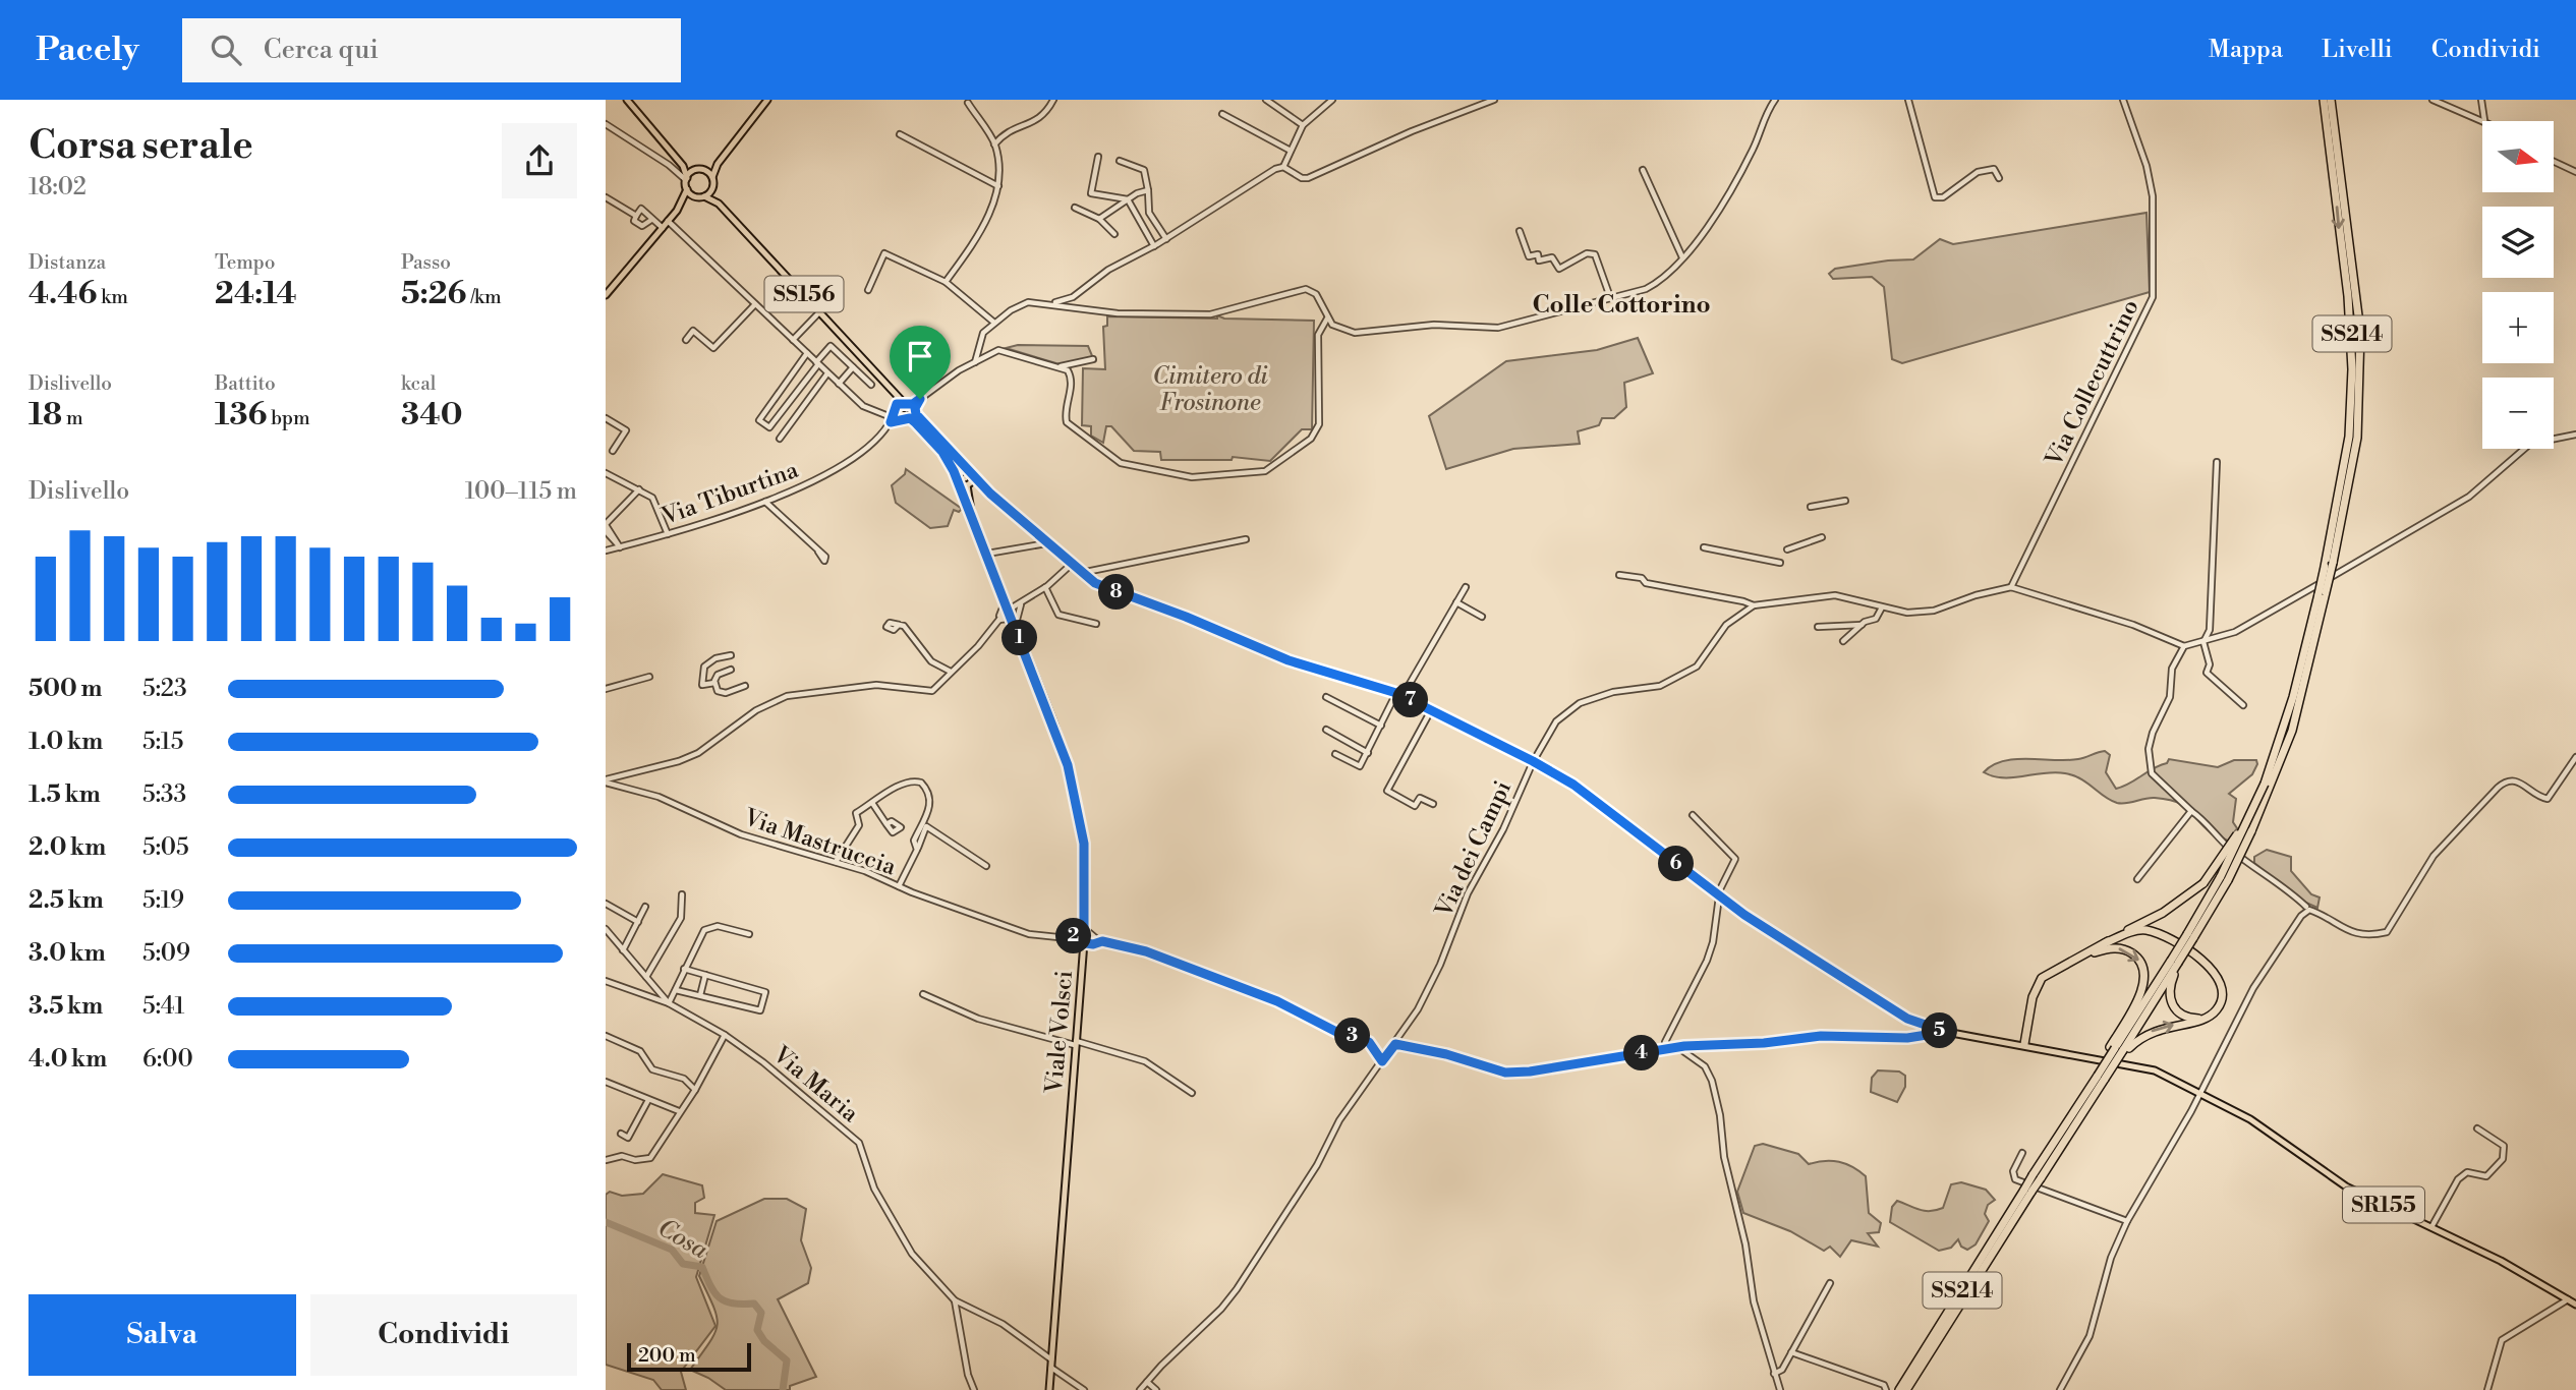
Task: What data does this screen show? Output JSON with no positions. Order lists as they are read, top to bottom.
{
  "streets": {
    "highway": ["SS214"],
    "main road": ["SS156", "Viale Volsci", "SR155"],
    "street": [
      "Via Collecuttrino",
      "Via Tiburtina",
      "Via Mastruccia",
      "Via dei Campi",
      "Via Maria"
    ]
  },
  "crossings": [
    ["SS156", "Via Tiburtina"],
    ["Via Collecuttrino", "Via dei Campi"],
    ["Via Mastruccia", "Viale Volsci"],
    ["Via dei Campi", "SR155"]
  ],
  "districts": ["Colle Cottorino"],
  "water": ["Cosa"],
  "parks": ["Cimitero di Frosinone"],
  "scale_bar": "200 m",
  "north": "right",
  "page": {
    "header": "Pacely",
    "search": "Cerca qui",
    "nav": ["Mappa", "Livelli", "Condividi"],
    "heading": ["Corsa serale", "18:02"],
    "map_buttons": ["+", "−"],
    "stats": [
      ["Distanza", "4.46 km"],
      ["Tempo", "24:14"],
      ["Passo", "5:26 /km"],
      ["Dislivello", "18 m"],
      ["Battito", "136 bpm"],
      ["kcal", "340"]
    ],
    "chart": ["Dislivello", "100–115 m"],
    "pins": [
      "8",
      "1",
      "7",
      "6",
      "2",
      "5",
      "3",
      "4"
    ],
    "list": [
      {
        "name": "500 m",
        "note": "5:23"
      },
      {
        "name": "1.0 km",
        "note": "5:15"
      },
      {
        "name": "1.5 km",
        "note": "5:33"
      },
      {
        "name": "2.0 km",
        "note": "5:05"
      },
      {
        "name": "2.5 km",
        "note": "5:19"
      },
      {
        "name": "3.0 km",
        "note": "5:09"
      },
      {
        "name": "3.5 km",
        "note": "5:41"
      },
      {
        "name": "4.0 km",
        "note": "6:00"
      }
    ],
    "buttons": ["Salva", "Condividi"],
    "scale": "200 m"
  }
}
